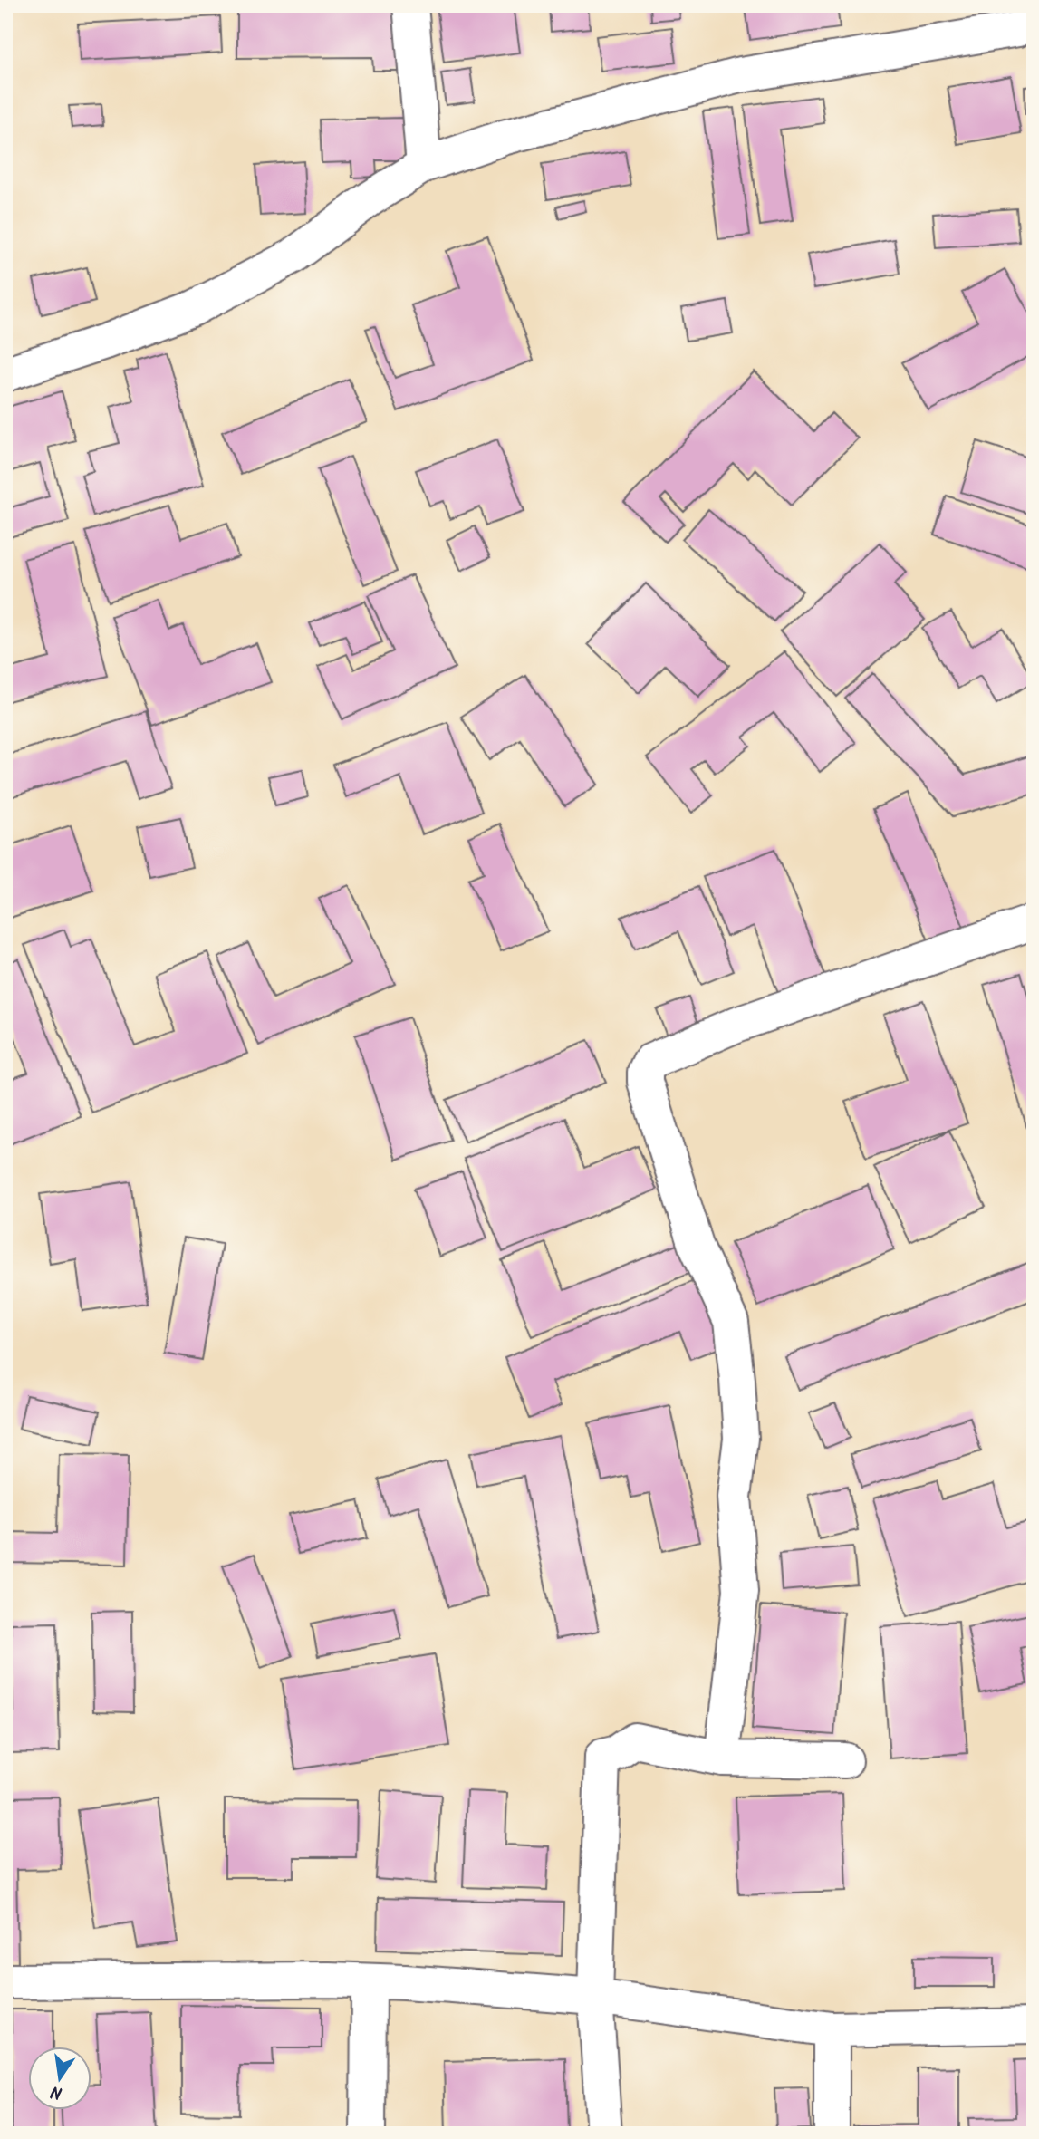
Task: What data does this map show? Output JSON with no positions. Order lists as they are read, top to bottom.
{
  "north": "bottom"
}
